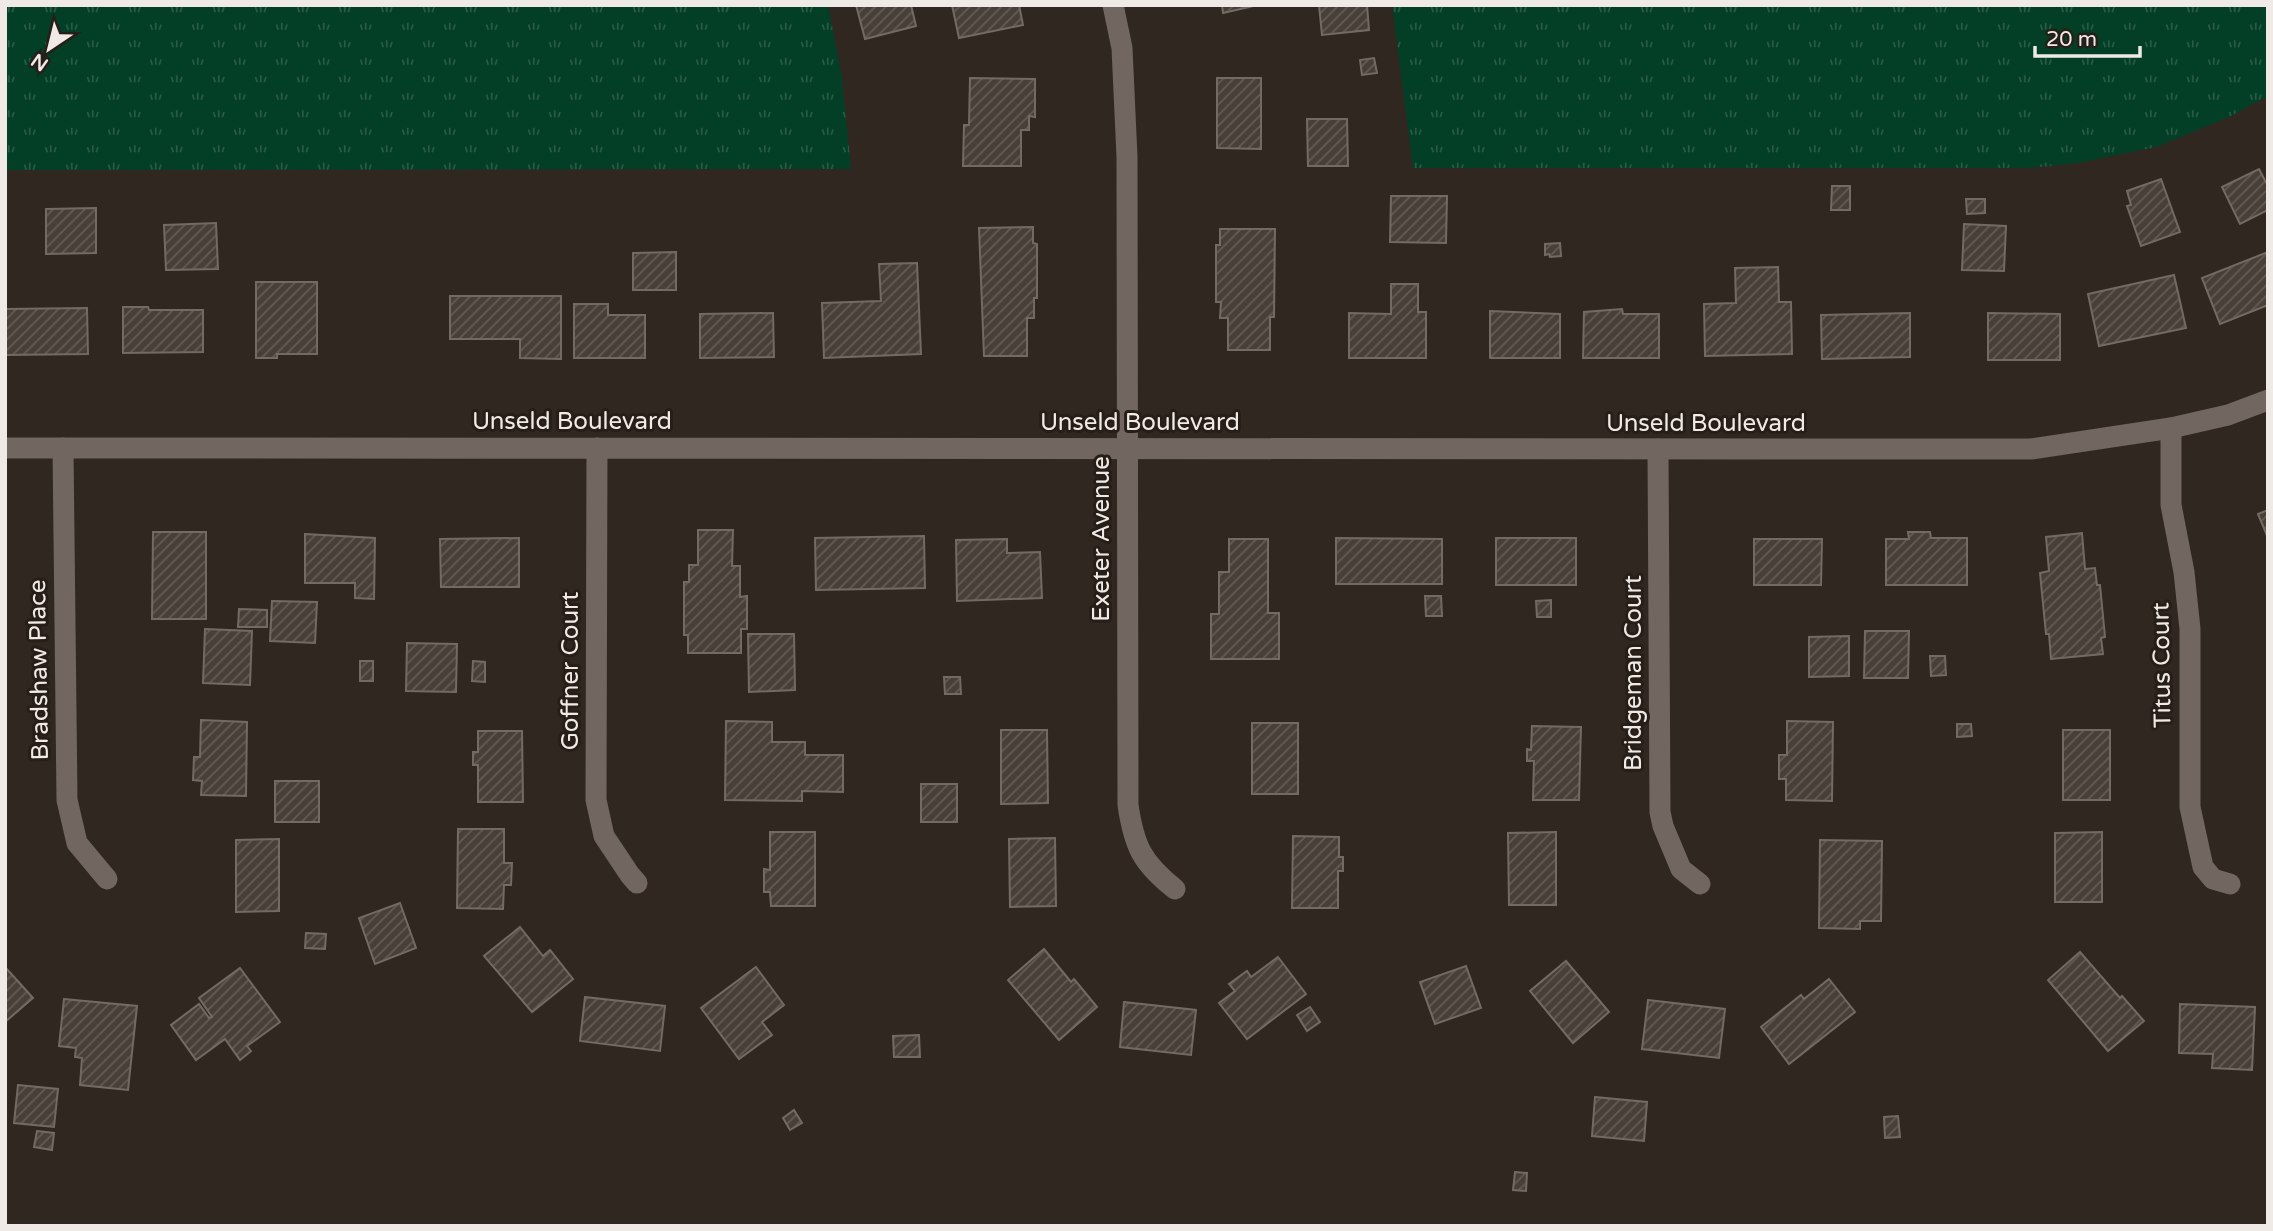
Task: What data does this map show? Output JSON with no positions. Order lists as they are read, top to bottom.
{
  "streets": {
    "street": [
      "Unseld Boulevard",
      "Exeter Avenue",
      "Titus Court",
      "Bradshaw Place",
      "Goffner Court",
      "Bridgeman Court"
    ]
  },
  "crossings": [
    ["Unseld Boulevard", "Exeter Avenue"],
    ["Unseld Boulevard", "Titus Court"],
    ["Unseld Boulevard", "Bradshaw Place"],
    ["Unseld Boulevard", "Goffner Court"],
    ["Unseld Boulevard", "Bridgeman Court"]
  ],
  "scale_bar": "20 m",
  "north": "bottom left"
}
